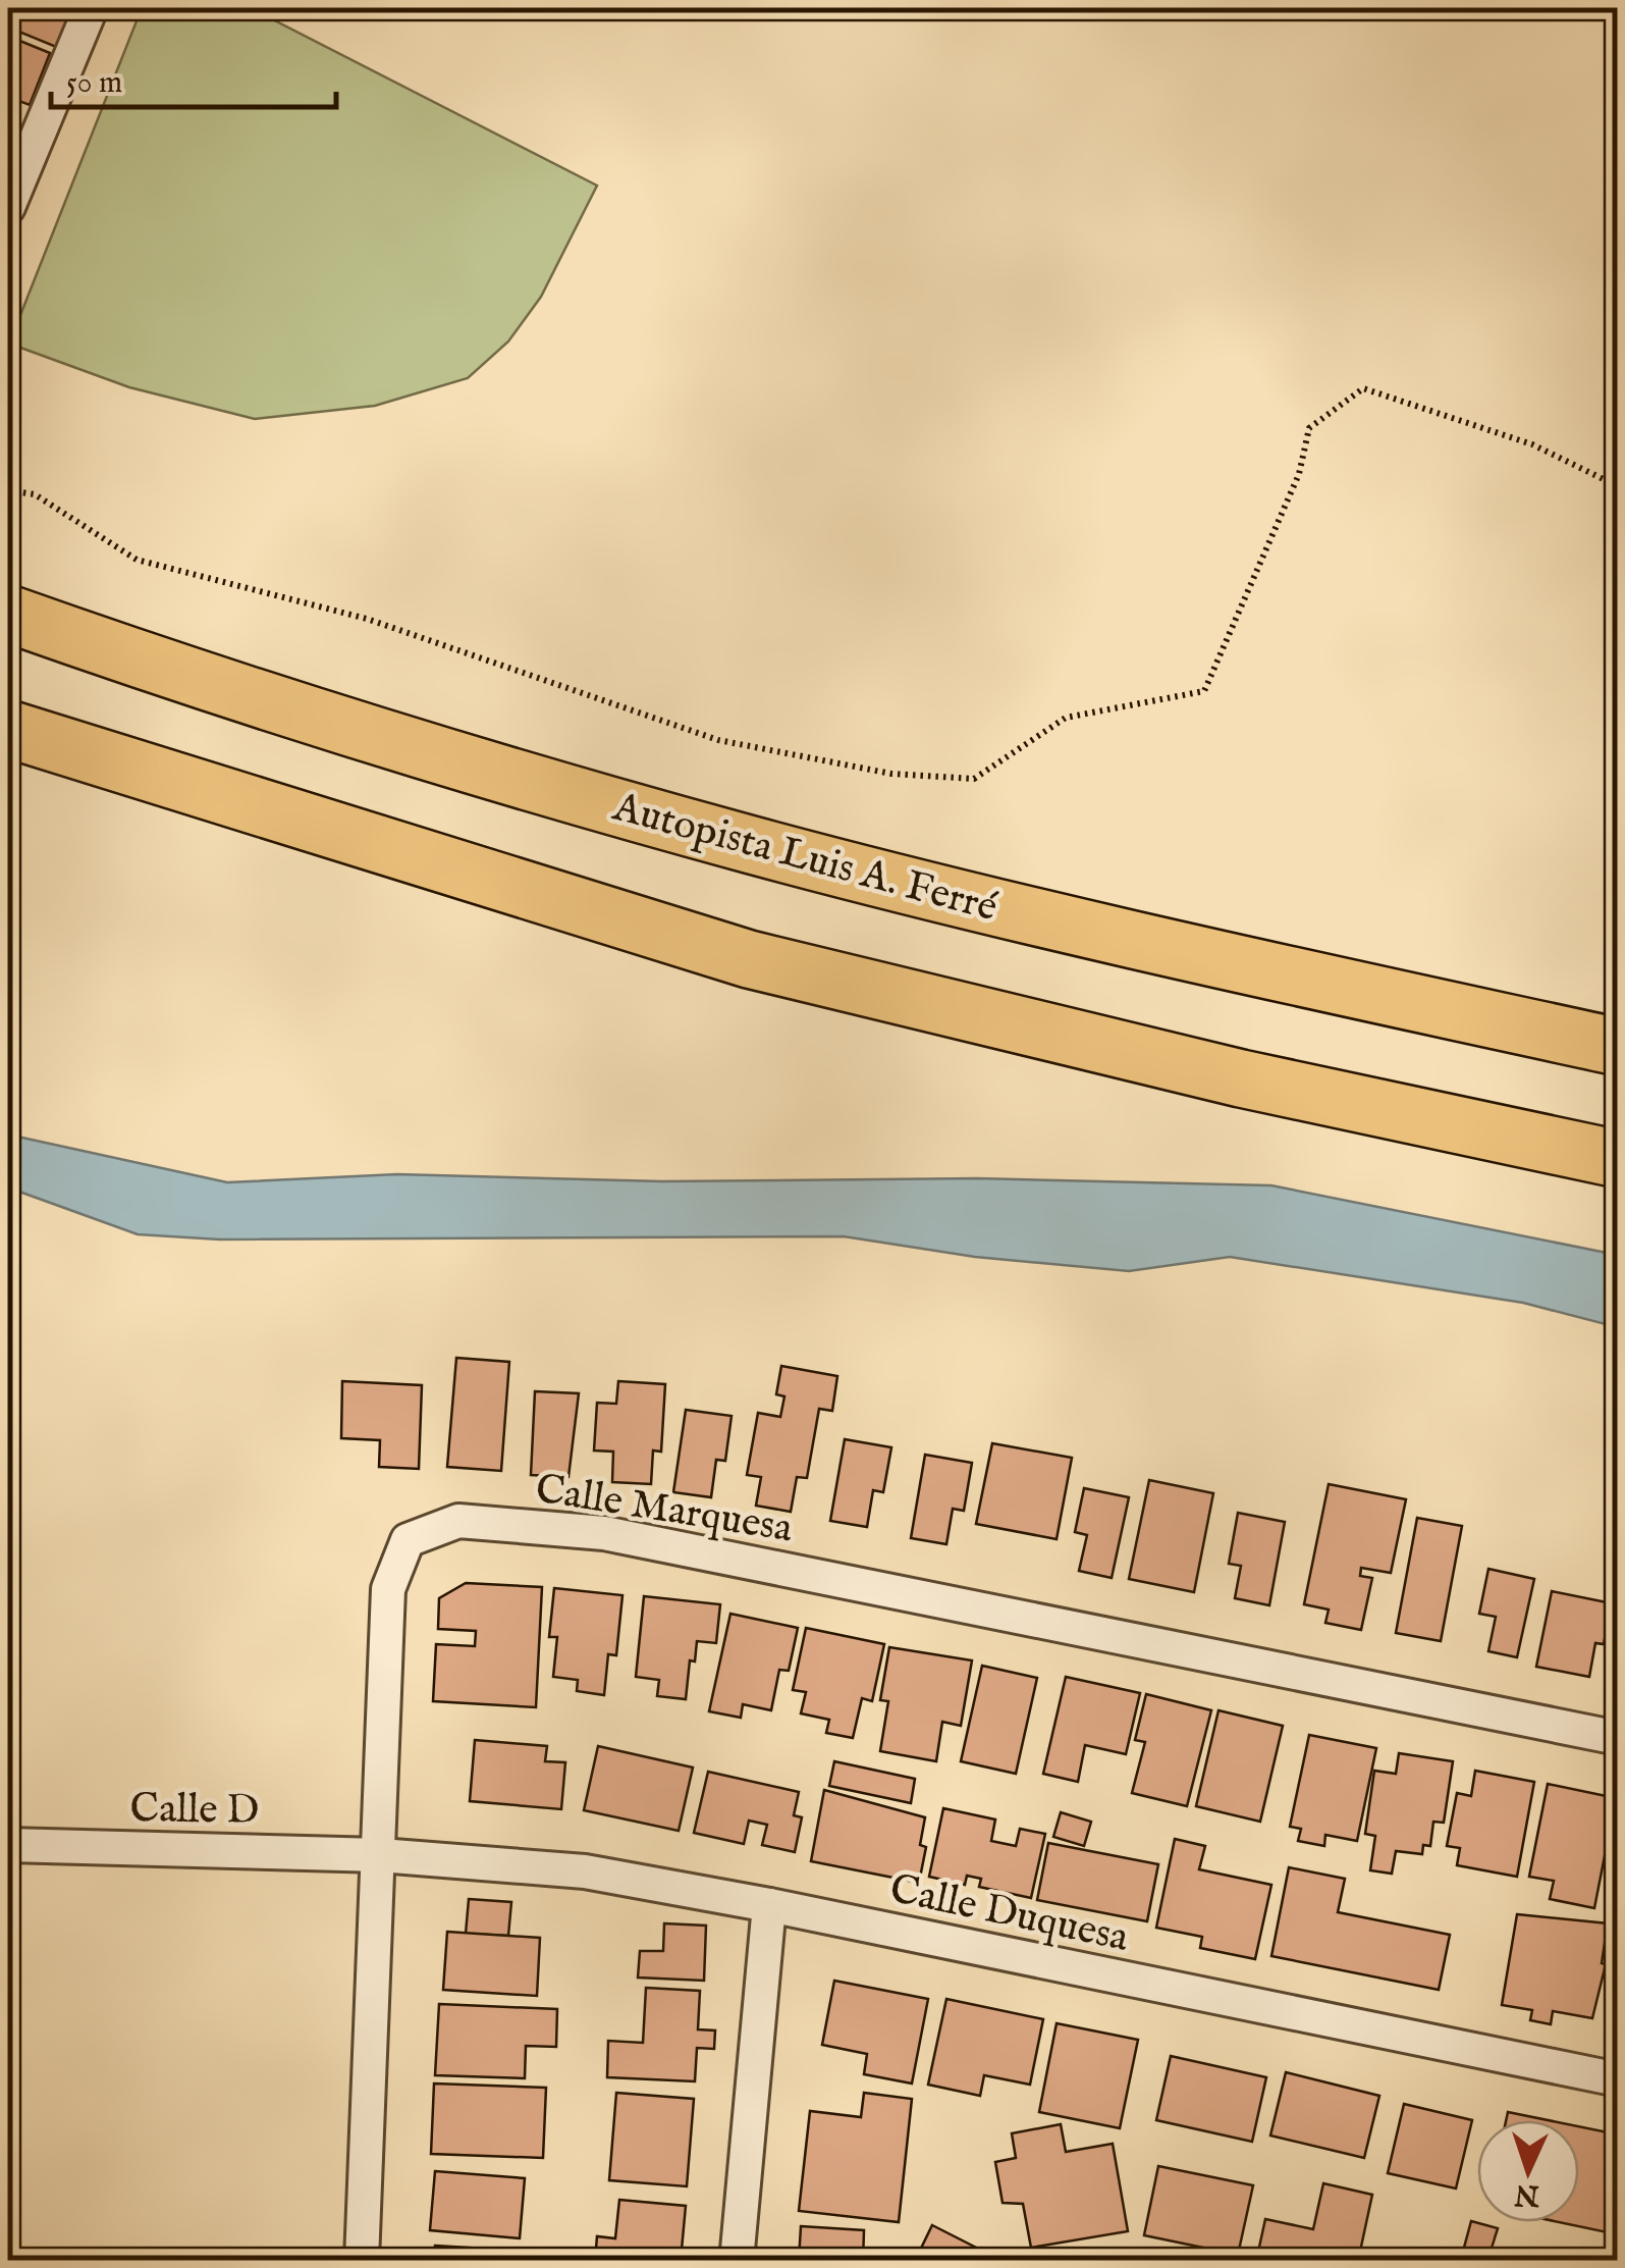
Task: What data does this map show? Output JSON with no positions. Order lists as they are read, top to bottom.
{
  "streets": {
    "highway": ["Autopista Luis A. Ferré"],
    "street": ["Calle Marquesa", "Calle D", "Calle Duquesa"]
  },
  "crossings": [
    ["Calle Marquesa", "Calle D"],
    ["Calle Marquesa", "Calle Duquesa"],
    ["Calle D", "Calle Duquesa"]
  ],
  "scale_bar": "50 m",
  "north": "bottom"
}
